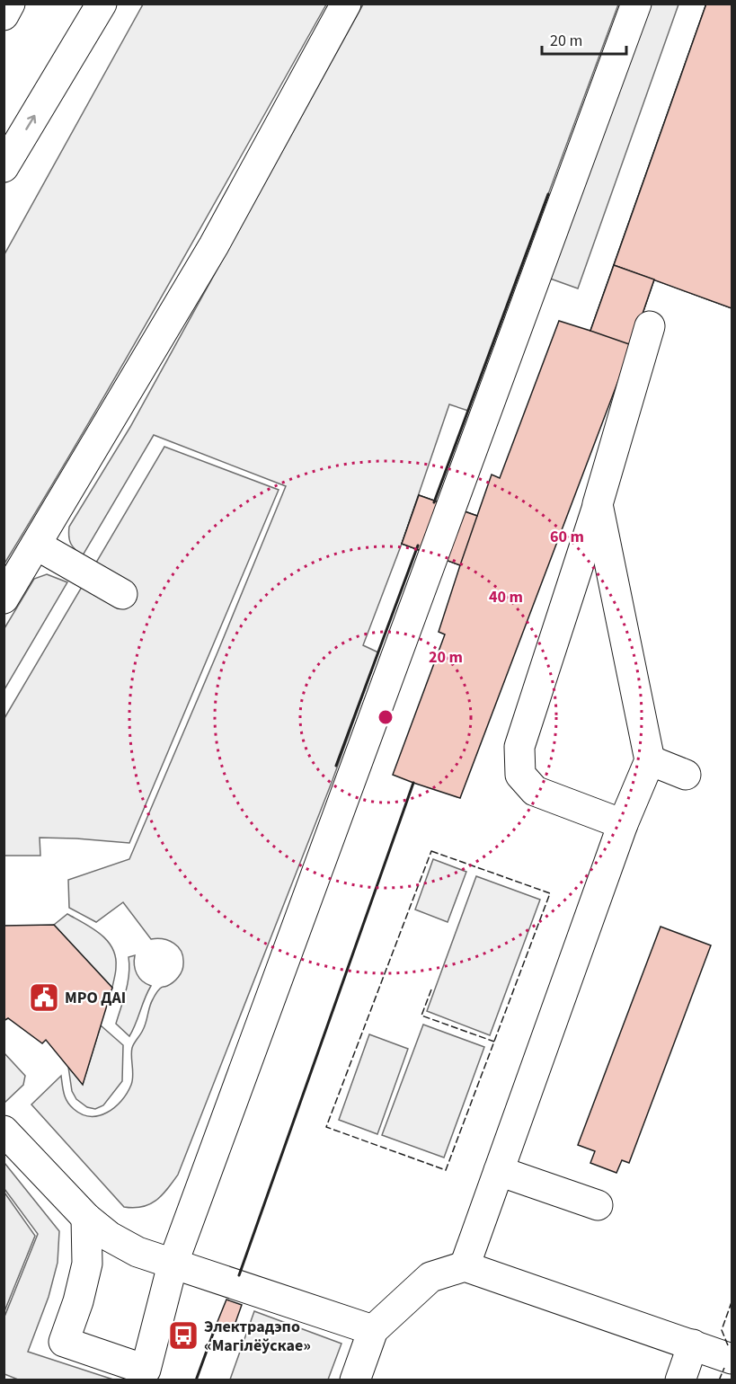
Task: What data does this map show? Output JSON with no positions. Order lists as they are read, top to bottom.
{
  "places": {
    "public building": ["МРО ДАІ"],
    "bus stop": ["Электрадэпо «Магілёўскае»"]
  },
  "scale_bar": "20 m",
  "rings": ["60 m", "40 m", "20 m"]
}
